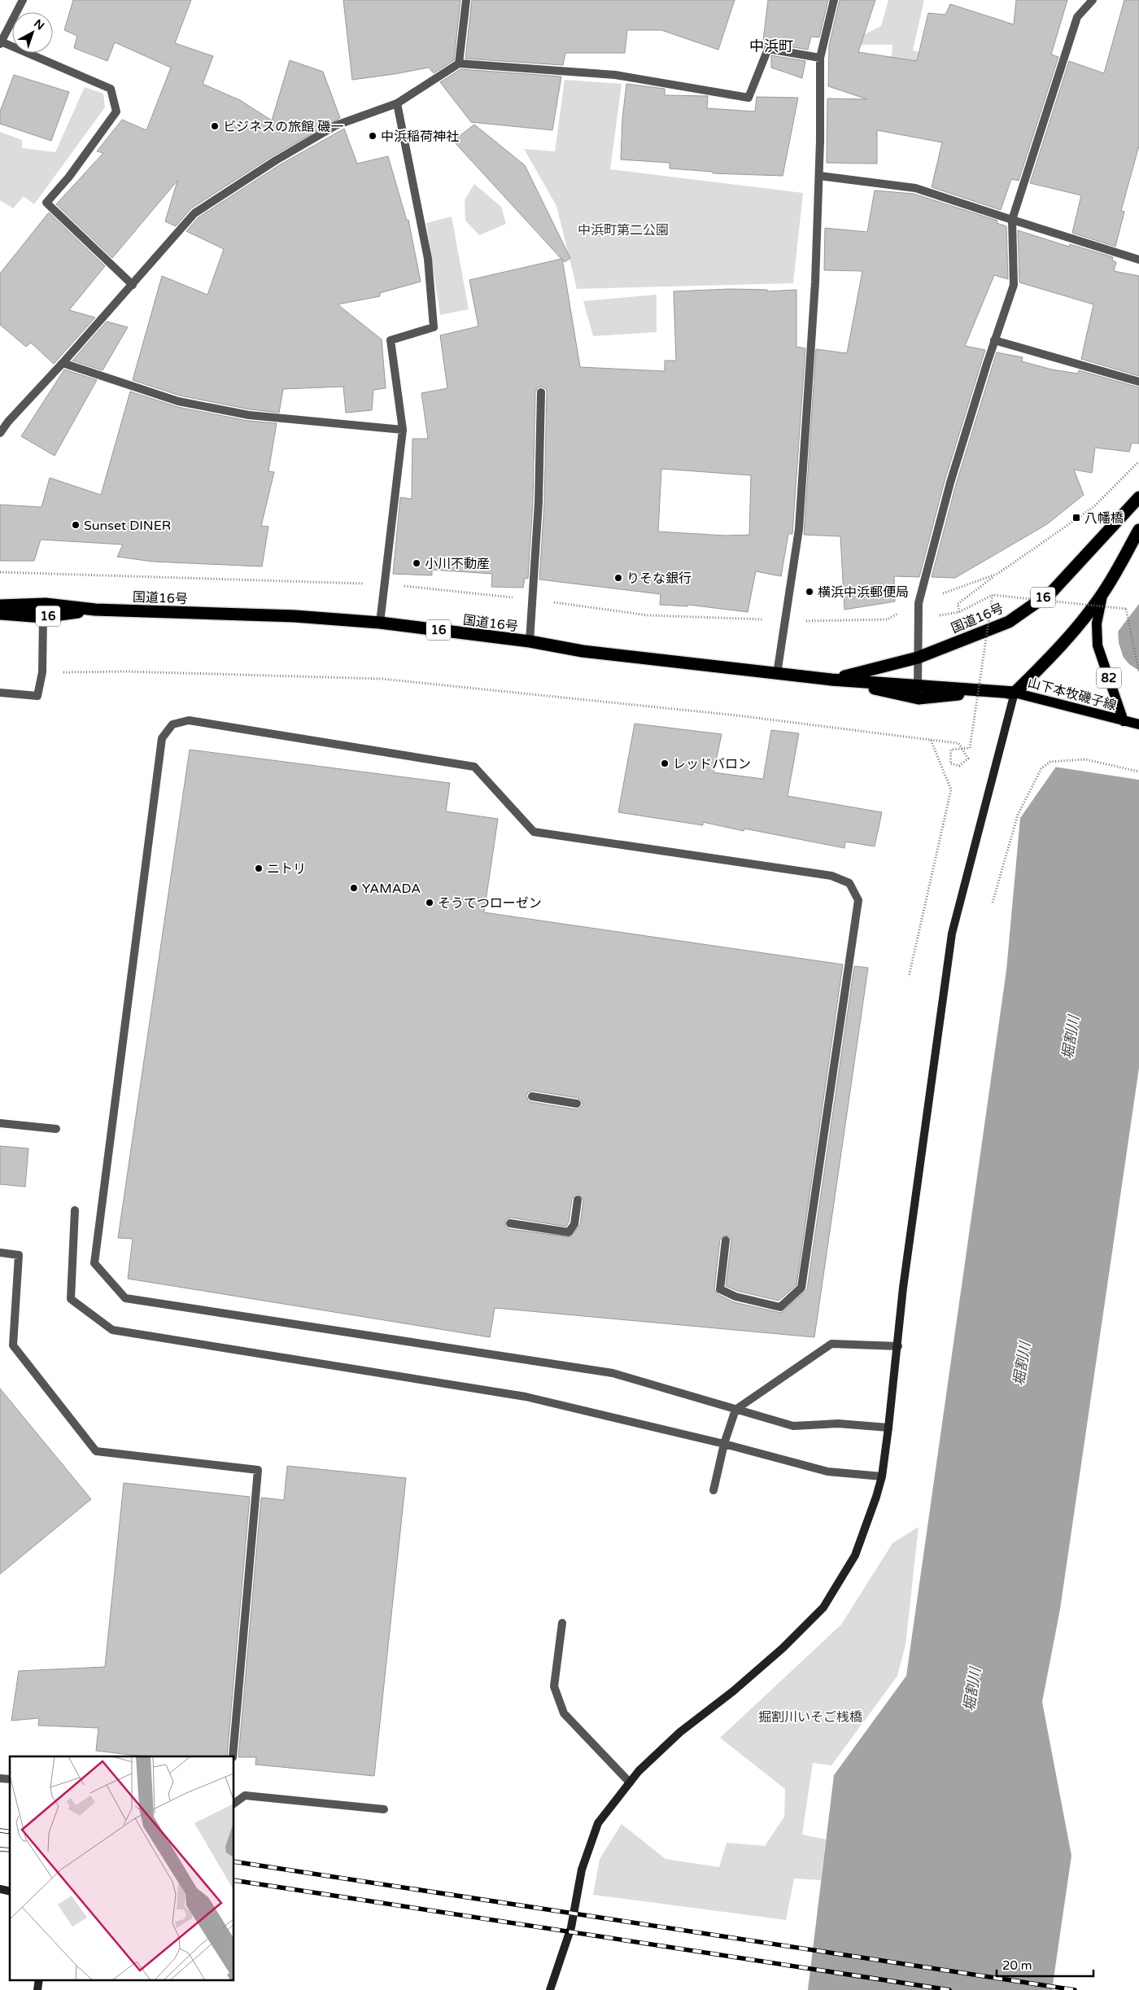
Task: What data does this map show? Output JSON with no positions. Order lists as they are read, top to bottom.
{
  "streets": {
    "highway": ["国道16号", "16"],
    "main road": ["82", "山下本牧磯子線"]
  },
  "crossings": [
    ["国道16号", "山下本牧磯子線"]
  ],
  "districts": ["中浜町"],
  "water": ["堀割川"],
  "parks": ["中浜町第二公園", "掘割川いそご桟橋"],
  "places": {
    "other": [
      "ビジネスの旅館 磯一",
      "中浜稲荷神社",
      "Sunset DINER",
      "小川不動産",
      "りそな銀行",
      "横浜中浜郵便局",
      "レッドバロン",
      "ニトリ",
      "YAMADA",
      "そうてつローゼン"
    ],
    "transit": ["八幡橋"]
  },
  "scale_bar": "20 m",
  "north": "top right"
}
